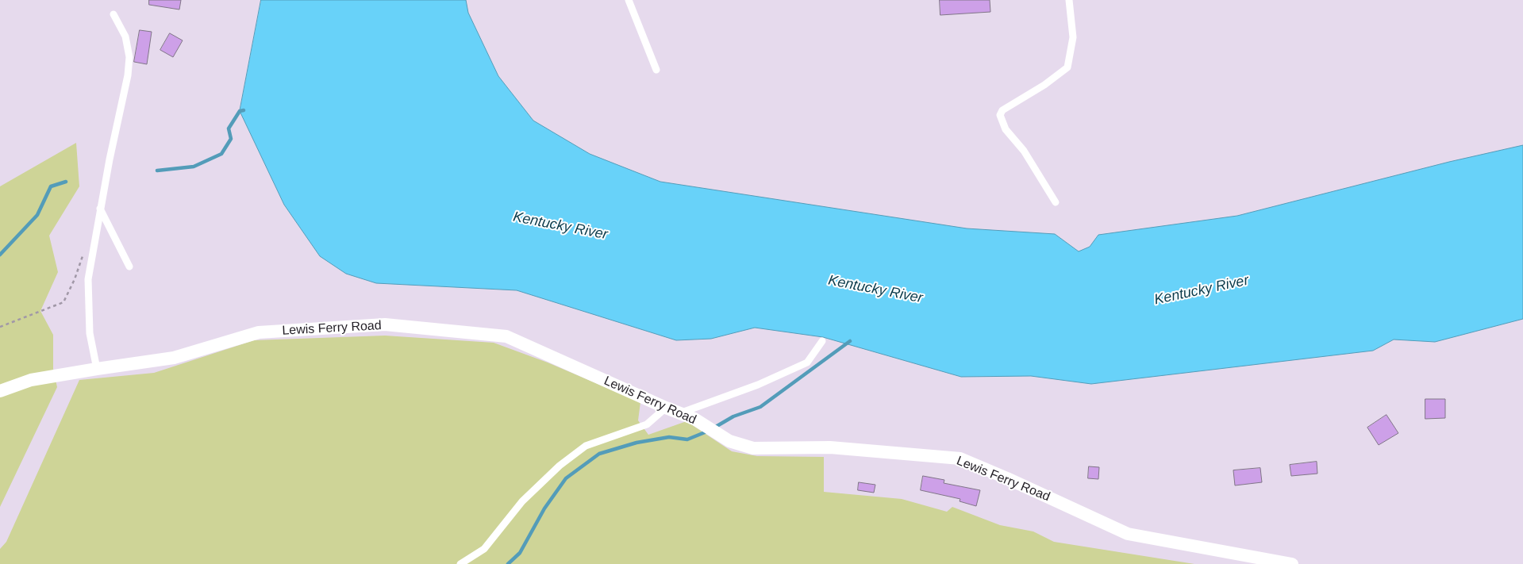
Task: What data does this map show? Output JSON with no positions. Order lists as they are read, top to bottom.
{
  "streets": {
    "street": ["Lewis Ferry Road"]
  },
  "water": ["Kentucky River"]
}
